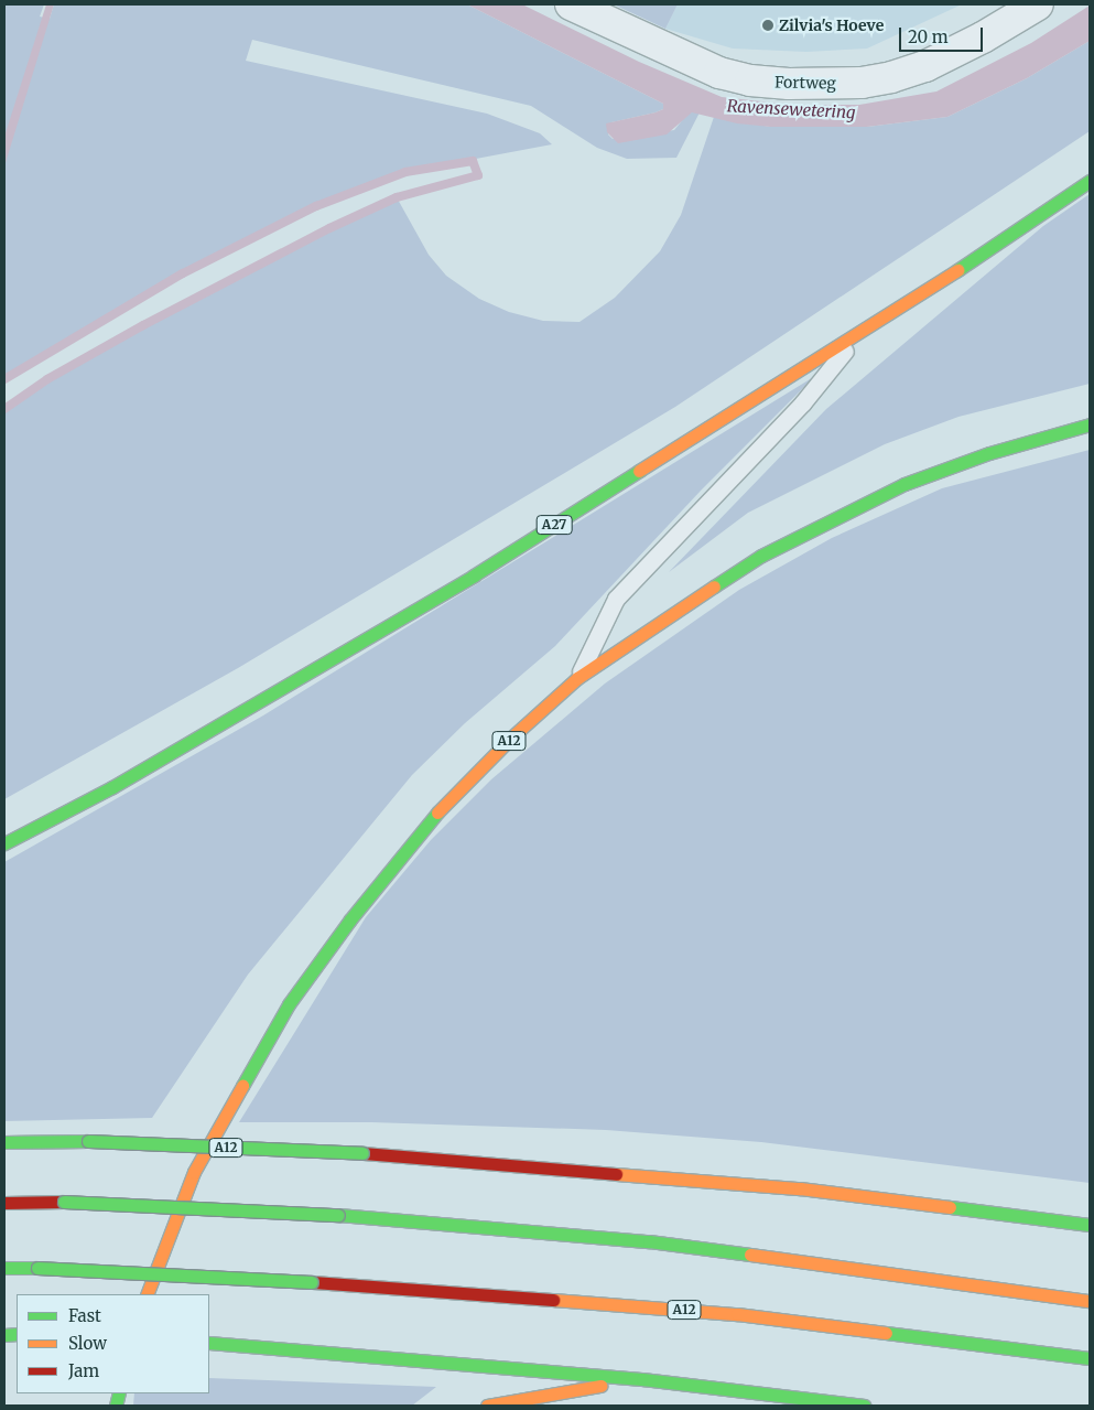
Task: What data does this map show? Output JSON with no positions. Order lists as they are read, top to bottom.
{
  "streets": {
    "highway": ["A27", "A12"],
    "street": ["Fortweg"]
  },
  "water": ["Ravensewetering"],
  "places": ["Zilvia's Hoeve"],
  "legend": ["Fast", "Slow", "Jam"],
  "scale_bar": "20 m"
}
